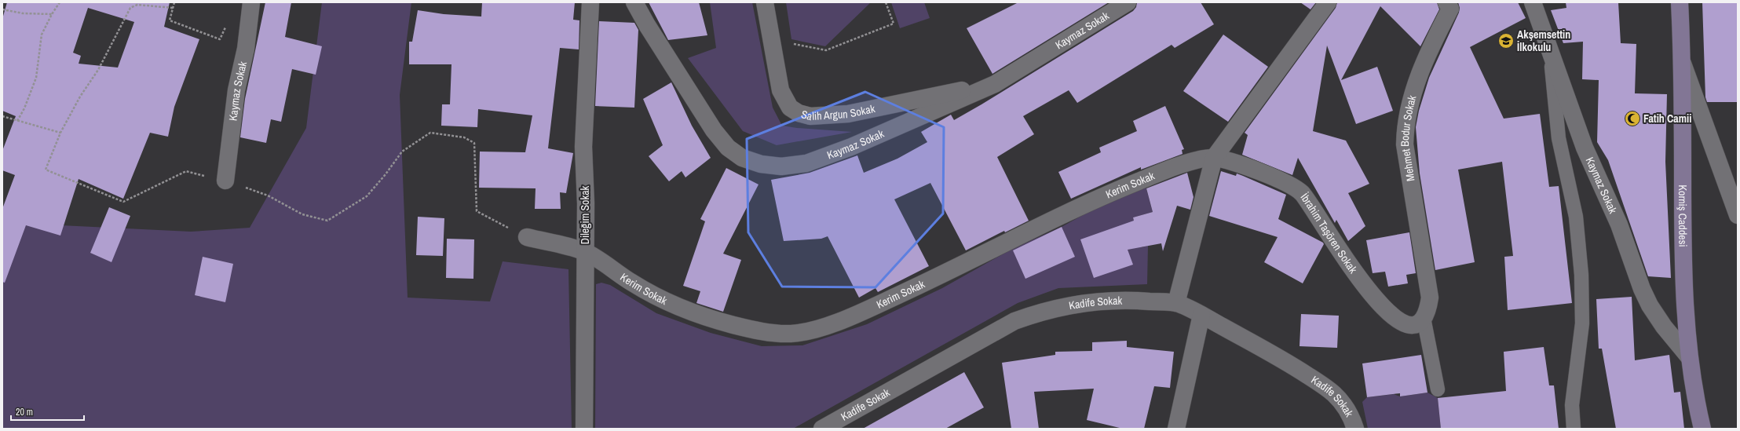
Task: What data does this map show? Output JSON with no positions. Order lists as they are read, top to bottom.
{
  "streets": {
    "main road": ["Korniş Caddesi"],
    "street": [
      "Kaymaz Sokak",
      "Salih Argun Sokak",
      "Mehmet Bodur Sokak",
      "Kerim Sokak",
      "Dileğim Sokak",
      "İbrahim Taşören Sokak",
      "Kadife Sokak"
    ]
  },
  "crossings": [
    ["Kaymaz Sokak", "Salih Argun Sokak"],
    ["Kaymaz Sokak", "Korniş Caddesi"],
    ["Mehmet Bodur Sokak", "İbrahim Taşören Sokak"],
    ["Kerim Sokak", "Dileğim Sokak"],
    ["Kerim Sokak", "İbrahim Taşören Sokak"]
  ],
  "places": {
    "school or university": ["Akşemsettin İlkokulu"],
    "mosque": ["Fatih Camii"]
  },
  "scale_bar": "20 m"
}
